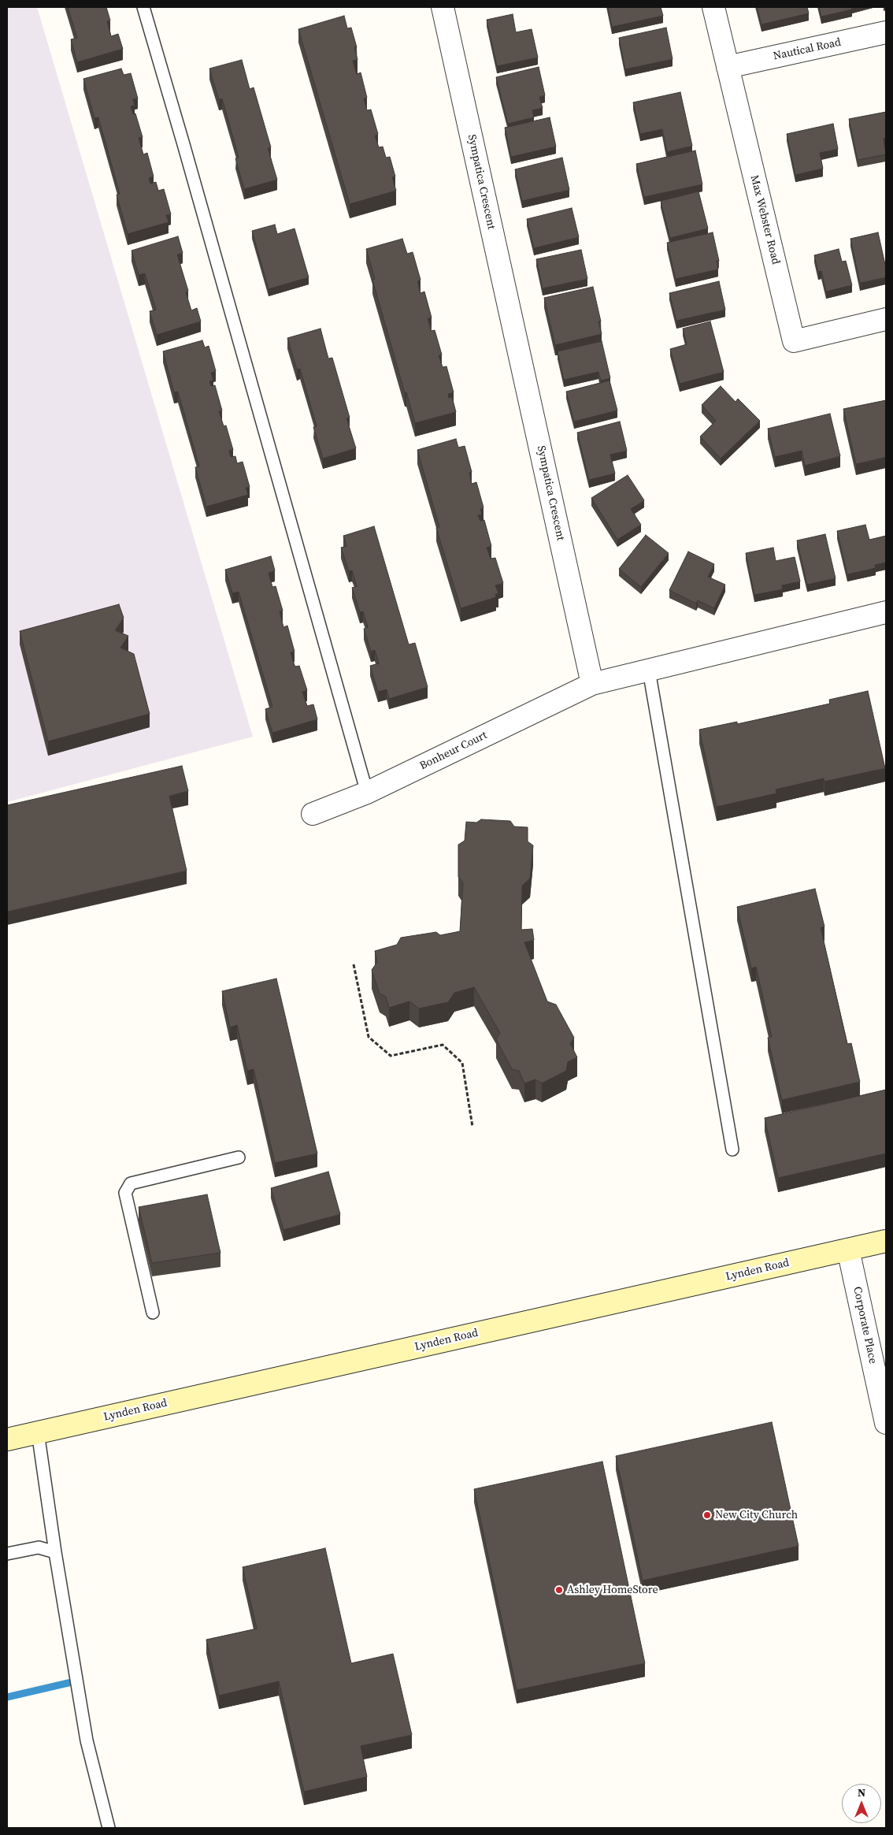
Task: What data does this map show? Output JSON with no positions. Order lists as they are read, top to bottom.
{
  "streets": {
    "main road": ["Lynden Road"],
    "street": [
      "Nautical Road",
      "Sympatica Crescent",
      "Max Webster Road",
      "Bonheur Court",
      "Corporate Place"
    ]
  },
  "crossings": [
    ["Nautical Road", "Max Webster Road"],
    ["Sympatica Crescent", "Bonheur Court"],
    ["Lynden Road", "Corporate Place"]
  ],
  "places": ["New City Church", "Ashley HomeStore"],
  "north": "top"
}
